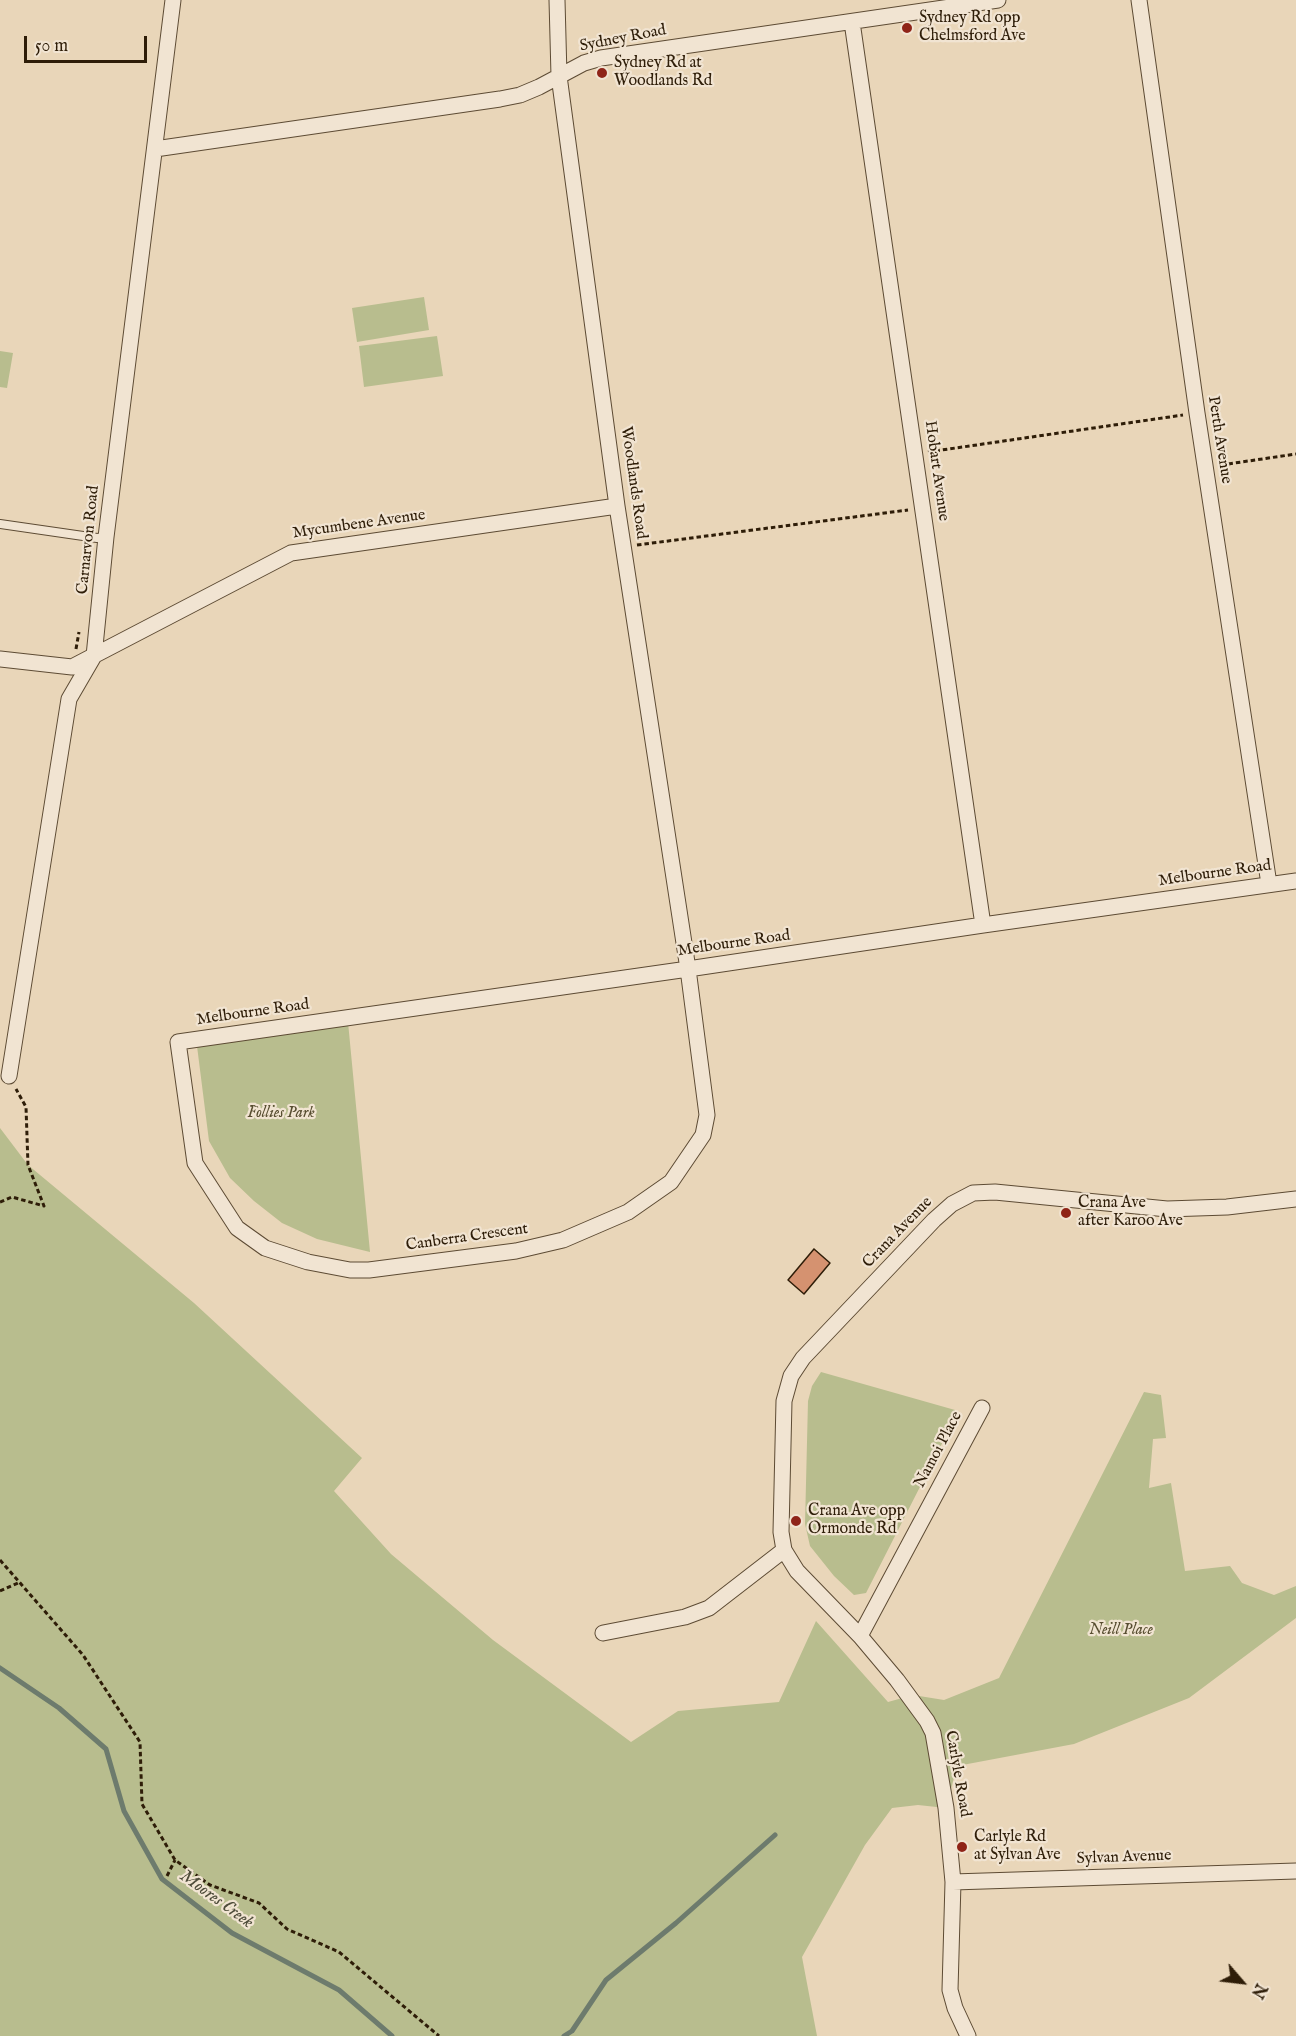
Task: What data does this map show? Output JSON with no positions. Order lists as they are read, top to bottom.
{
  "streets": {
    "street": [
      "Sydney Road",
      "Perth Avenue",
      "Hobart Avenue",
      "Woodlands Road",
      "Mycumbene Avenue",
      "Carnarvon Road",
      "Melbourne Road",
      "Crana Avenue",
      "Canberra Crescent",
      "Namoi Place",
      "Carlyle Road",
      "Sylvan Avenue"
    ]
  },
  "crossings": [
    ["Sydney Road", "Hobart Avenue"],
    ["Sydney Road", "Woodlands Road"],
    ["Sydney Road", "Carnarvon Road"],
    ["Perth Avenue", "Melbourne Road"],
    ["Hobart Avenue", "Melbourne Road"],
    ["Woodlands Road", "Mycumbene Avenue"],
    ["Woodlands Road", "Melbourne Road"],
    ["Woodlands Road", "Canberra Crescent"],
    ["Mycumbene Avenue", "Carnarvon Road"],
    ["Melbourne Road", "Canberra Crescent"],
    ["Crana Avenue", "Carlyle Road"],
    ["Namoi Place", "Carlyle Road"],
    ["Carlyle Road", "Sylvan Avenue"]
  ],
  "water": ["Moores Creek"],
  "parks": ["Follies Park", "Neill Place"],
  "places": [
    "Sydney Rd opp Chelmsford Ave",
    "Sydney Rd at Woodlands Rd",
    "Crana Ave after Karoo Ave",
    "Crana Ave opp Ormonde Rd",
    "Carlyle Rd at Sylvan Ave"
  ],
  "scale_bar": "50 m",
  "north": "bottom right"
}
